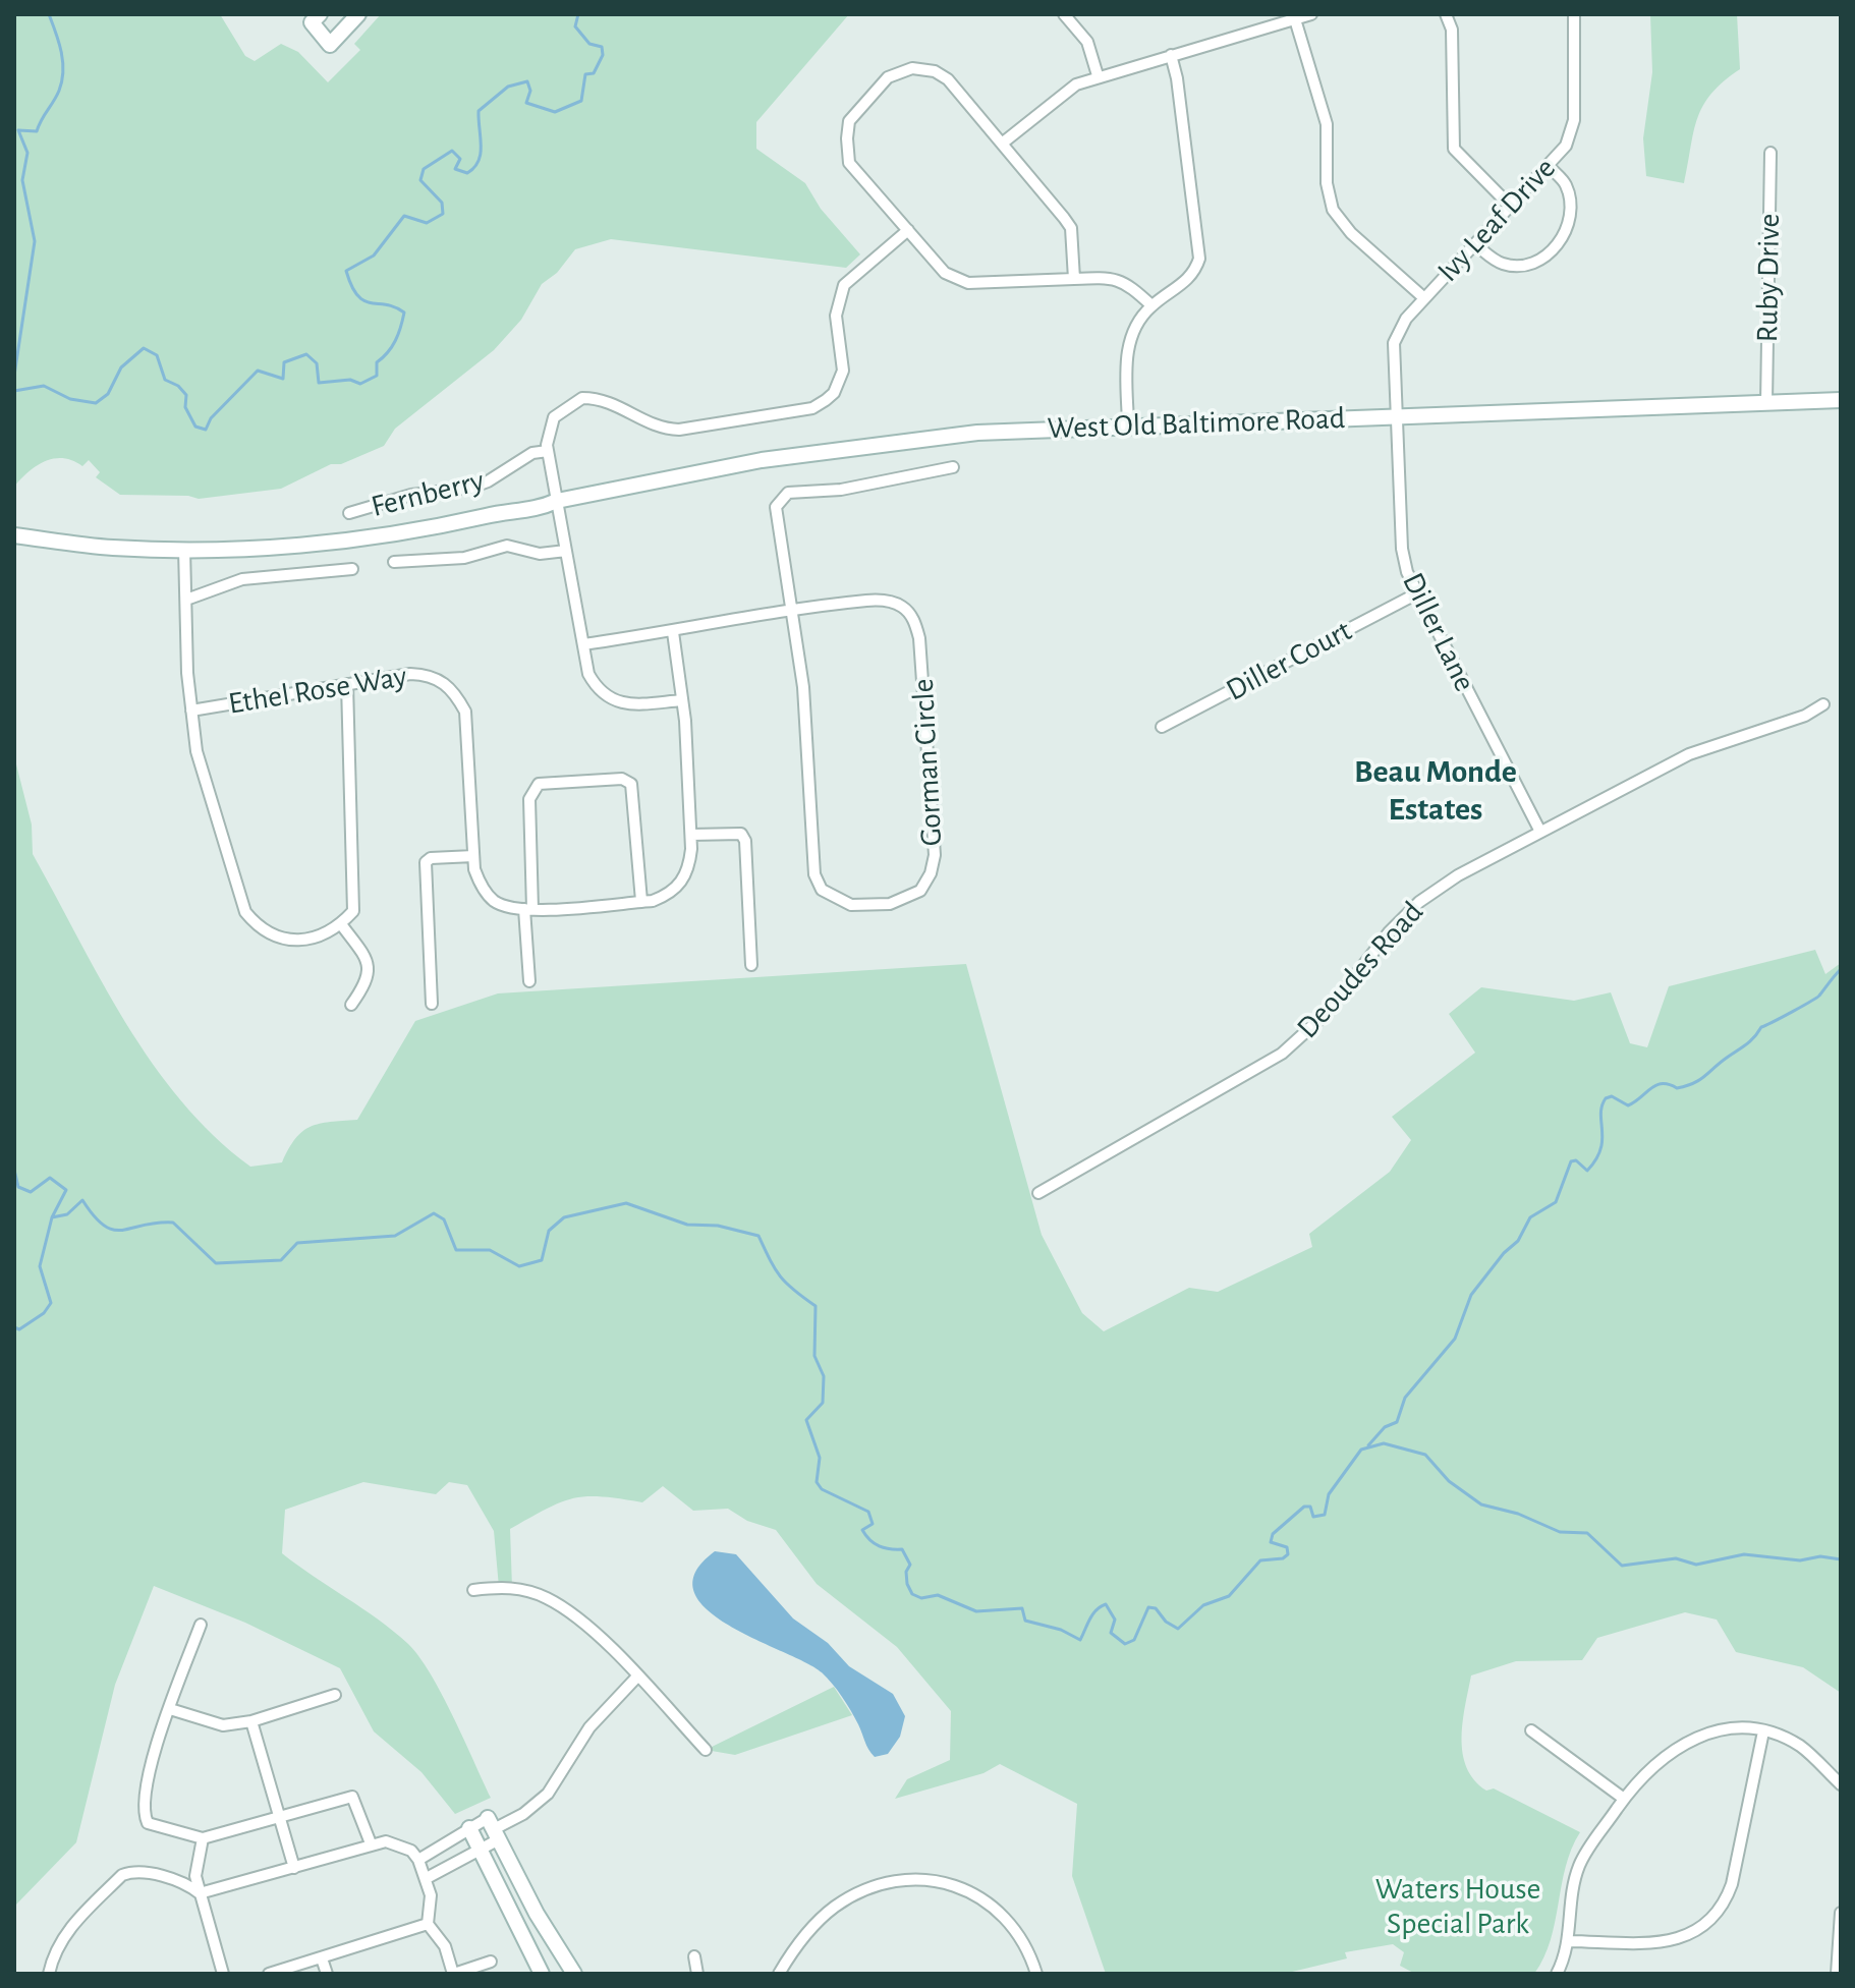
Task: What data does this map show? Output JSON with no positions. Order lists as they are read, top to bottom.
{
  "streets": {
    "street": [
      "Ivy Leaf Drive",
      "Ruby Drive",
      "West Old Baltimore Road",
      "Fernberry",
      "Diller Lane",
      "Diller Court",
      "Ethel Rose Way",
      "Gorman Circle",
      "Deoudes Road"
    ]
  },
  "crossings": [
    ["Ivy Leaf Drive", "West Old Baltimore Road"],
    ["Ivy Leaf Drive", "Diller Lane"],
    ["Ruby Drive", "West Old Baltimore Road"],
    ["West Old Baltimore Road", "Diller Lane"],
    ["Diller Lane", "Diller Court"],
    ["Diller Lane", "Deoudes Road"],
    ["Ethel Rose Way", "Gorman Circle"]
  ],
  "districts": ["Beau Monde Estates"],
  "parks": ["Waters House Special Park"]
}
